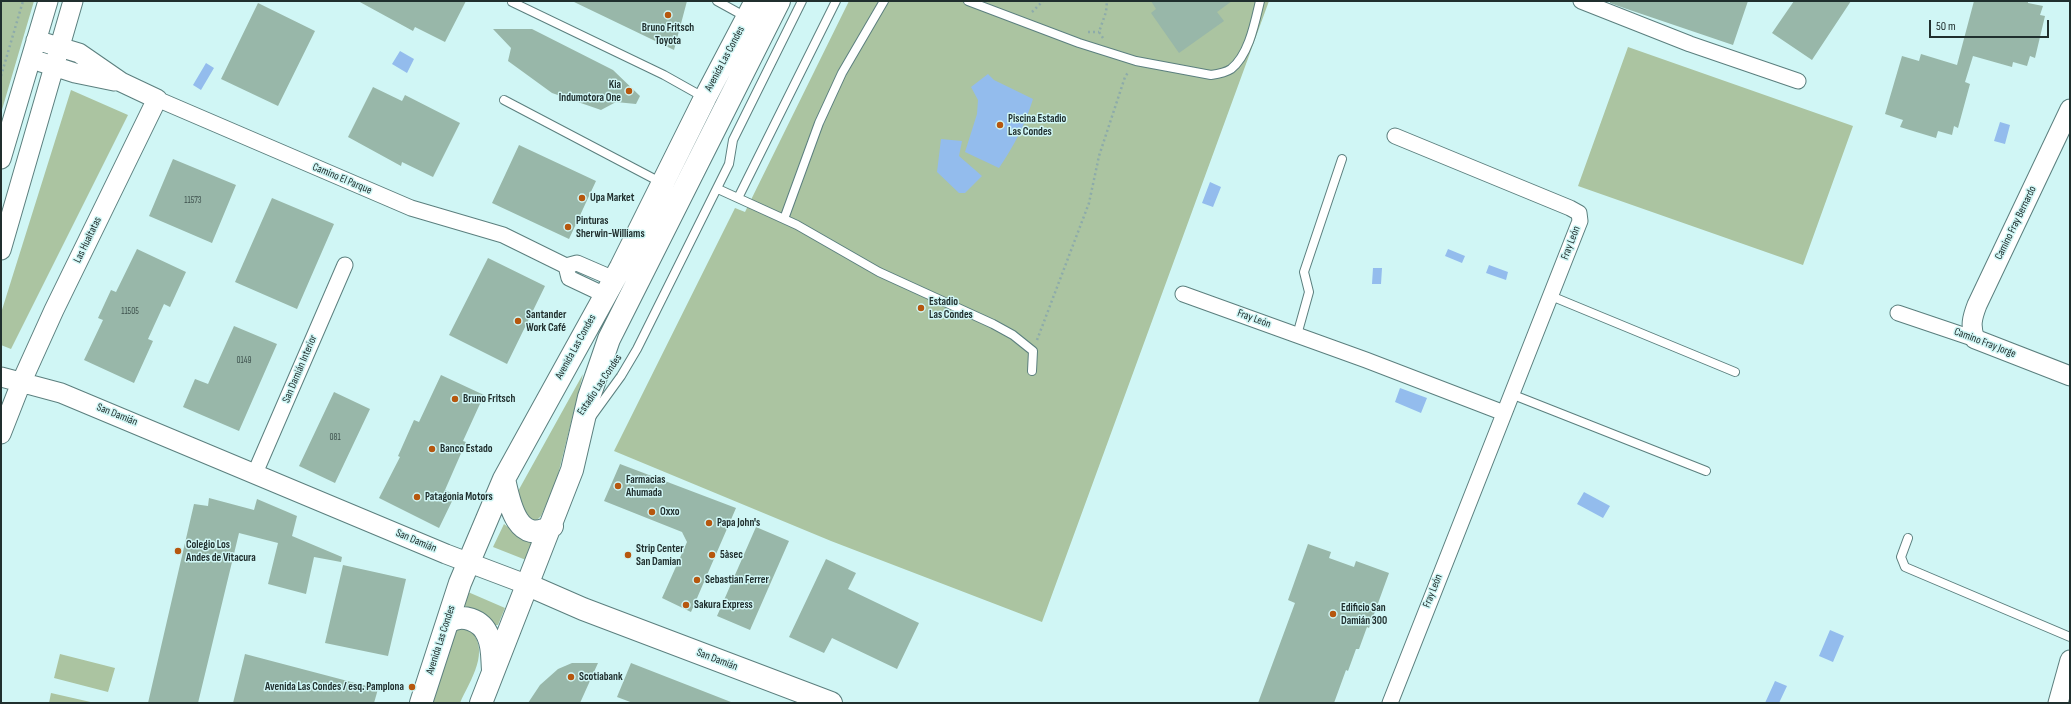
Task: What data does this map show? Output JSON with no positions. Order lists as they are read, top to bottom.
{
  "streets": {
    "main road": ["Avenida Las Condes", "San Damián"],
    "street": [
      "Camino El Parque",
      "Camino Fray Bernardo",
      "Las Hualtatas",
      "Fray León",
      "Camino Fray Jorge",
      "San Damián Interior"
    ],
    "lane": ["Estadio Las Condes"]
  },
  "crossings": [
    ["Avenida Las Condes", "Camino El Parque"],
    ["Avenida Las Condes", "Estadio Las Condes"],
    ["Avenida Las Condes", "San Damián"],
    ["Camino El Parque", "Las Hualtatas"],
    ["Camino Fray Bernardo", "Camino Fray Jorge"],
    ["Las Hualtatas", "San Damián"],
    ["San Damián Interior", "San Damián"]
  ],
  "places": [
    "Bruno Fritsch Toyota",
    "Kia Indumotora One",
    "Piscina Estadio Las Condes",
    "Upa Market",
    "Pinturas Sherwin-Williams",
    "Estadio Las Condes",
    "Santander Work Café",
    "Bruno Fritsch",
    "Banco Estado",
    "Farmacias Ahumada",
    "Patagonia Motors",
    "Oxxo",
    "Papa John's",
    "Colegio Los Andes de Vitacura",
    "Strip Center San Damian",
    "5àsec",
    "Sebastian Ferrer",
    "Sakura Express",
    "Edificio San Damián 300",
    "Scotiabank",
    "Avenida Las Condes / esq. Pamplona"
  ],
  "house_numbers": [
    "11573",
    "11505",
    "0149",
    "081"
  ],
  "scale_bar": "50 m"
}
